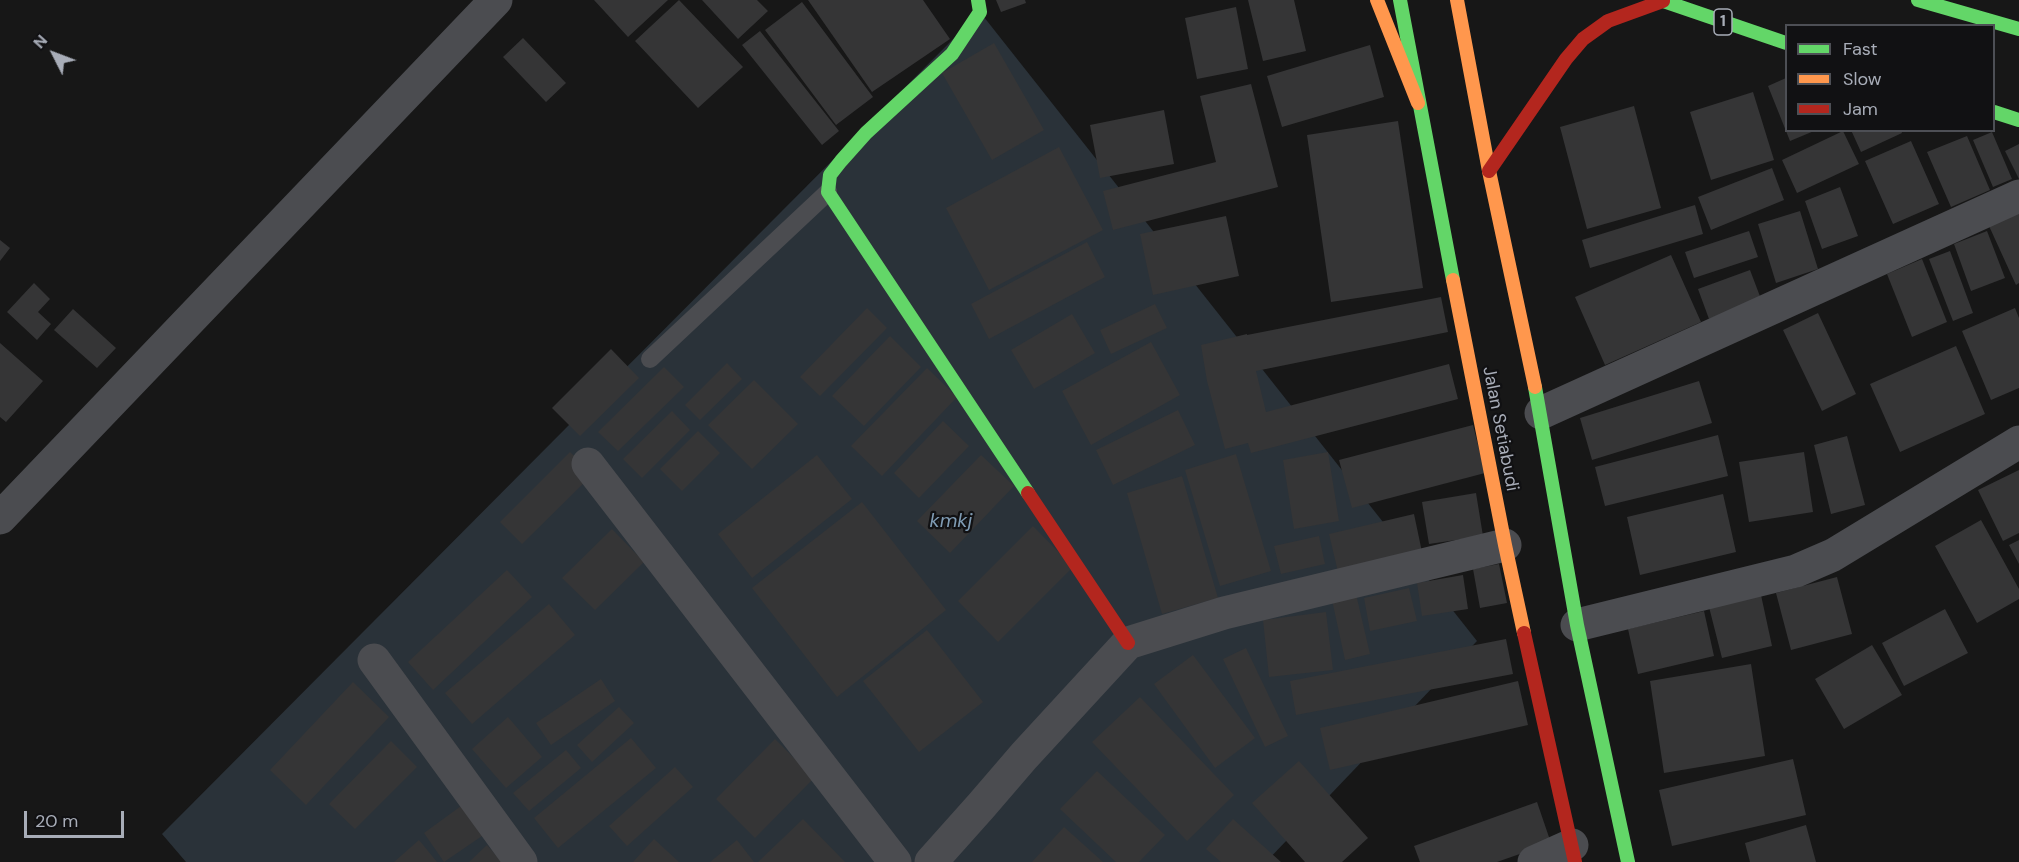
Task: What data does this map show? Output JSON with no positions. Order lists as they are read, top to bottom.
{
  "streets": {
    "main road": ["1", "Jalan Setiabudi"]
  },
  "water": ["kmkj"],
  "legend": ["Fast", "Slow", "Jam"],
  "scale_bar": "20 m",
  "north": "top left"
}
